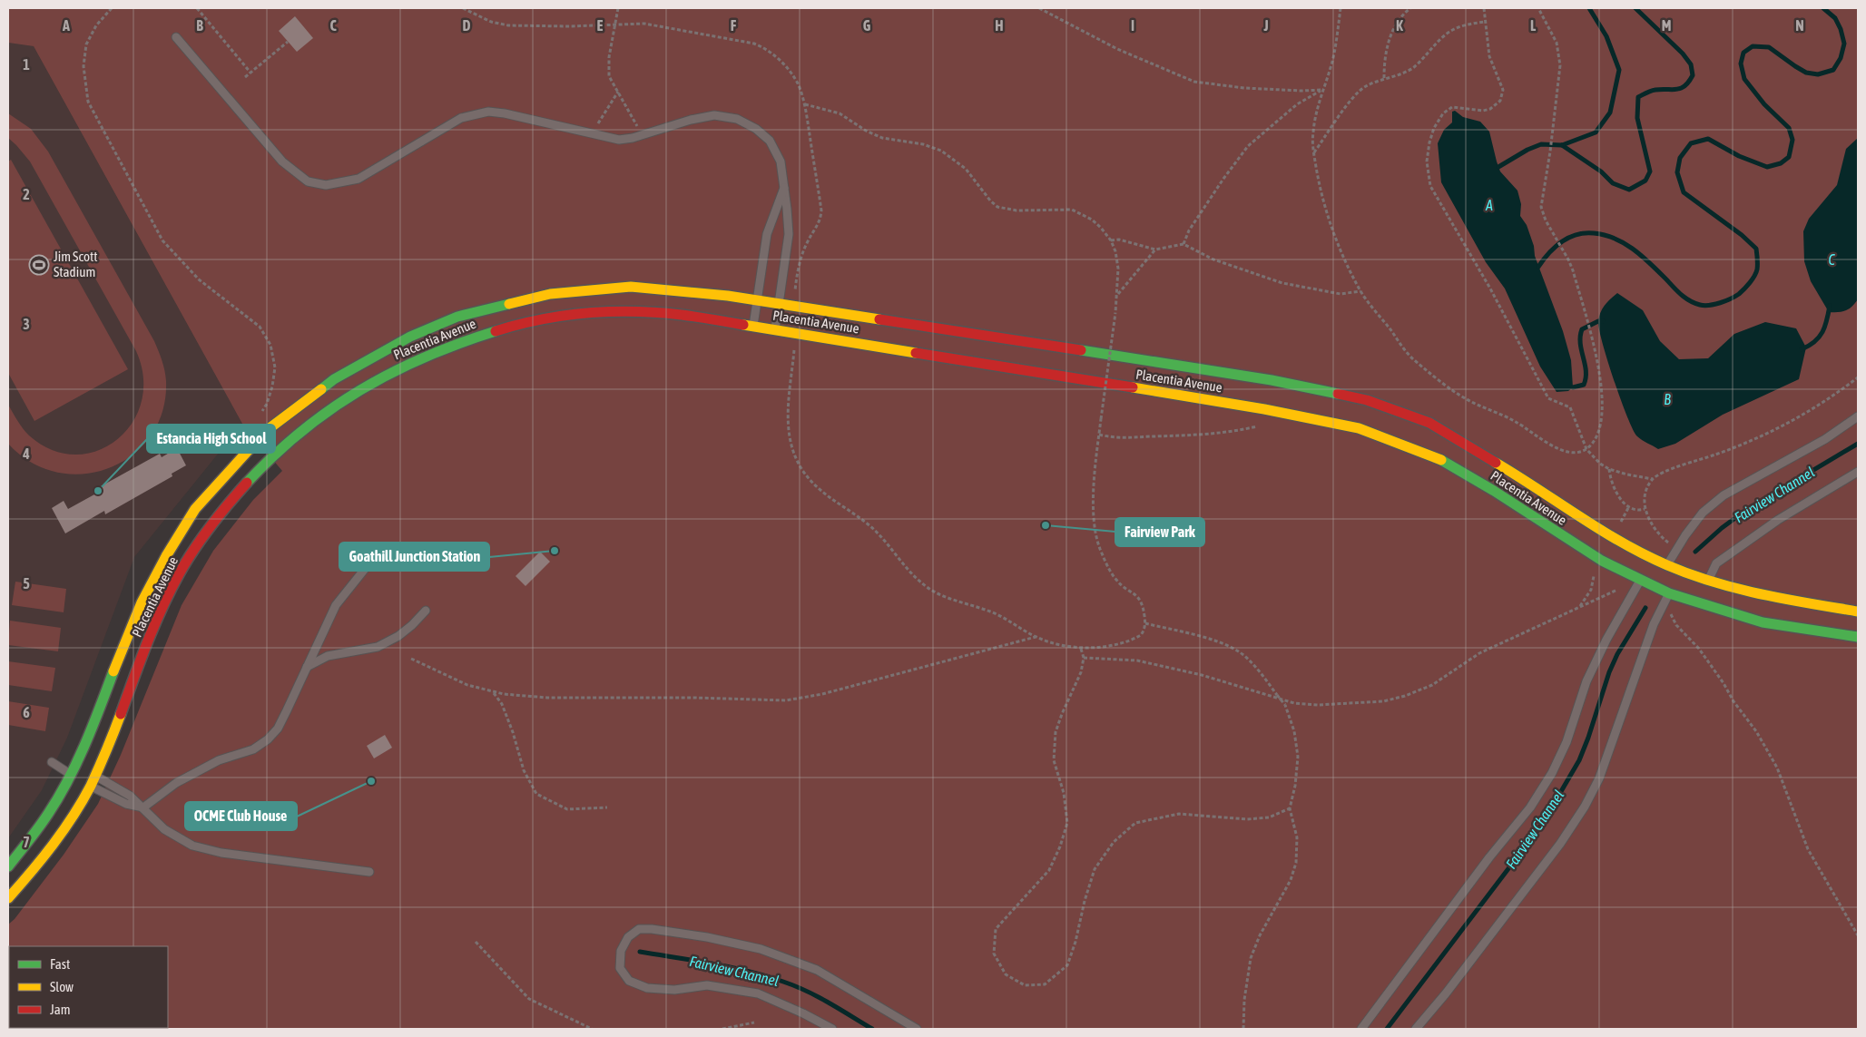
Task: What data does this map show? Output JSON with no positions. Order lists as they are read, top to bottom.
{
  "streets": {
    "main road": ["Placentia Avenue"]
  },
  "water": [
    "A",
    "C",
    "B",
    "Fairview Channel"
  ],
  "places": {
    "sports": ["Jim Scott Stadium"],
    "other": [
      "Estancia High School",
      "Fairview Park",
      "Goathill Junction Station",
      "OCME Club House"
    ]
  },
  "legend": ["Fast", "Slow", "Jam"],
  "grid": {
    "columns": [
      "A",
      "B",
      "C",
      "D",
      "E",
      "F",
      "G",
      "H",
      "I",
      "J",
      "K",
      "L",
      "M",
      "N"
    ],
    "rows": [
      "1",
      "2",
      "3",
      "4",
      "5",
      "6",
      "7"
    ]
  }
}
